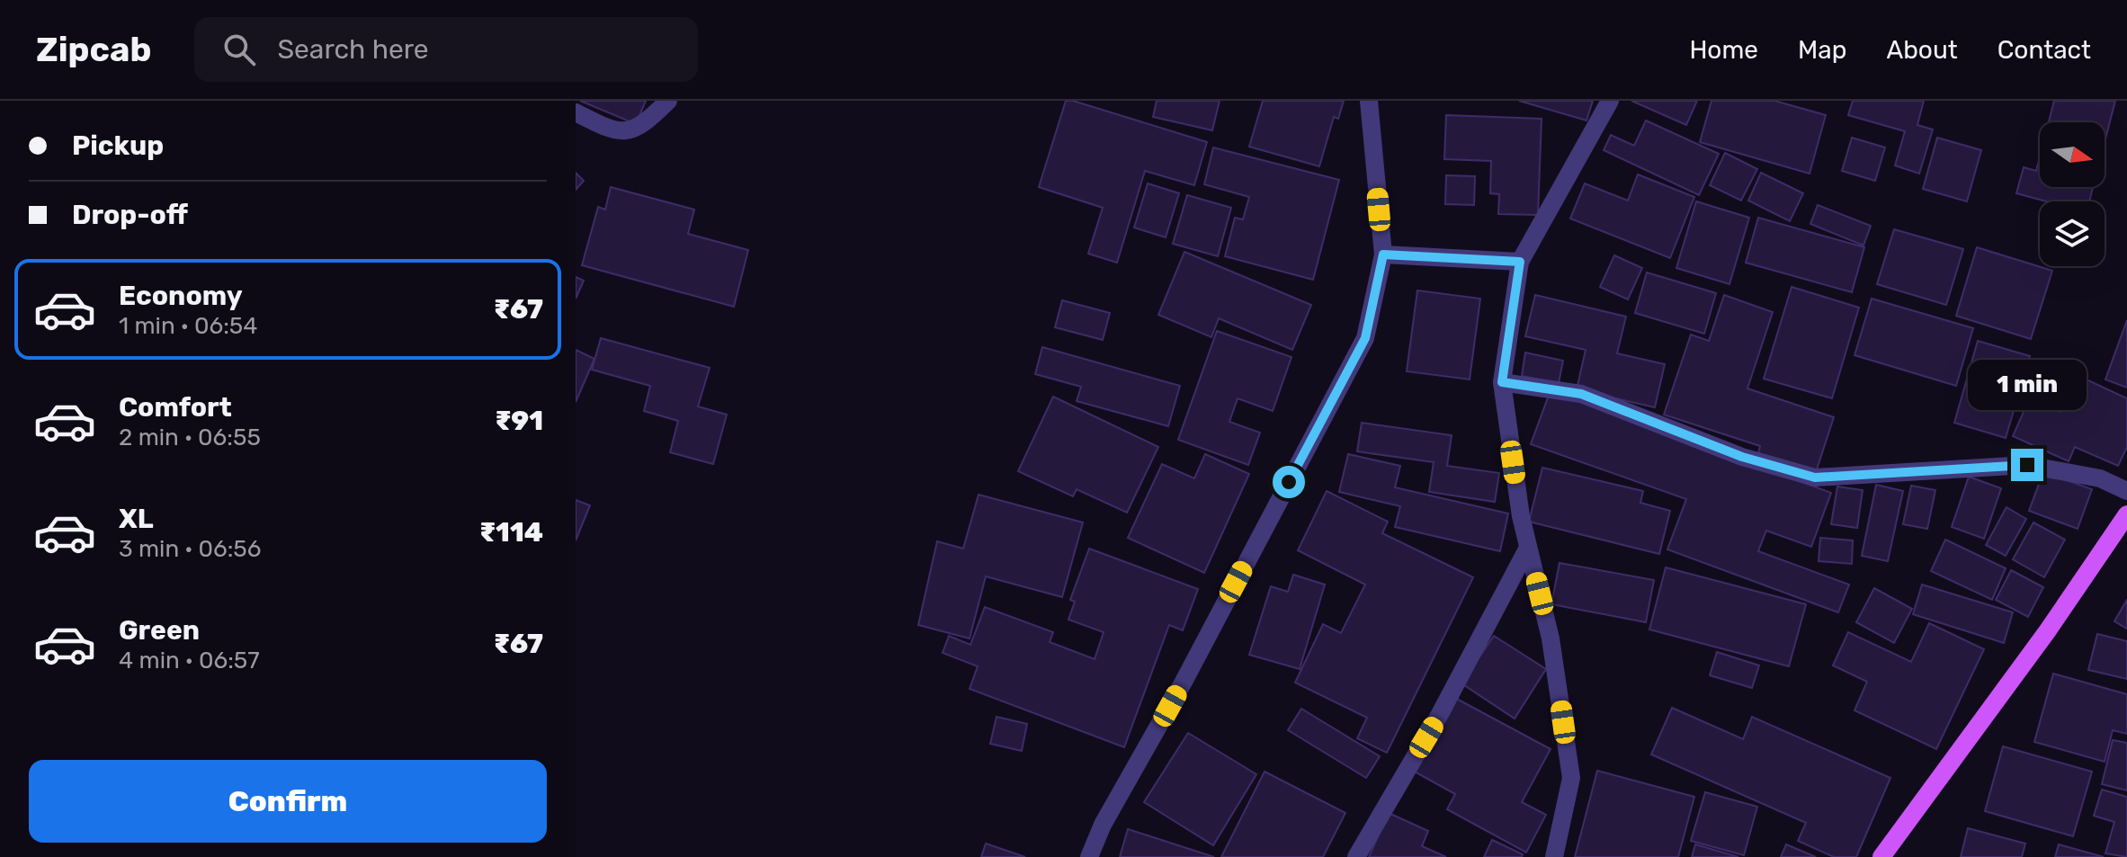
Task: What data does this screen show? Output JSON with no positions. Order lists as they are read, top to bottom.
{
  "north": "right",
  "page": {
    "header": "Zipcab",
    "search": "Search here",
    "nav": [
      "Home",
      "Map",
      "About",
      "Contact"
    ],
    "banner": ["Pickup", "Drop-off"],
    "list": [
      {
        "name": "Economy",
        "note": "1 min · 06:54",
        "value": "₹67"
      },
      {
        "name": "Comfort",
        "note": "2 min · 06:55",
        "value": "₹91"
      },
      {
        "name": "XL",
        "note": "3 min · 06:56",
        "value": "₹114"
      },
      {
        "name": "Green",
        "note": "4 min · 06:57",
        "value": "₹67"
      }
    ],
    "bubble": "1 min",
    "buttons": "Confirm"
  }
}
